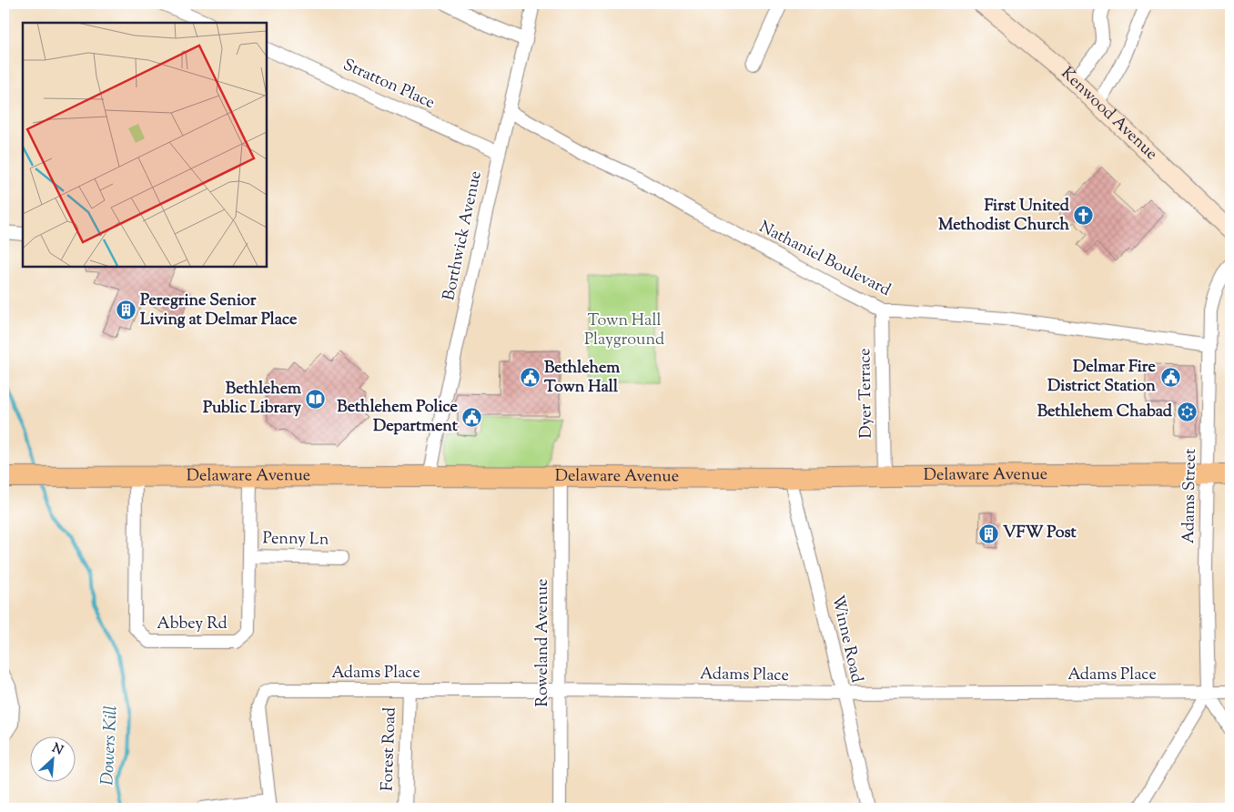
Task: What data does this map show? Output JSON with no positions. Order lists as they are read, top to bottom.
{
  "streets": {
    "main road": ["Kenwood Avenue", "Delaware Avenue"],
    "street": [
      "Stratton Place",
      "Borthwick Avenue",
      "Nathaniel Boulevard",
      "Dyer Terrace",
      "Adams Street",
      "Penny Ln",
      "Abbey Rd",
      "Winne Road",
      "Roweland Avenue",
      "Adams Place",
      "Forest Road"
    ]
  },
  "crossings": [
    ["Stratton Place", "Borthwick Avenue"],
    ["Borthwick Avenue", "Nathaniel Boulevard"],
    ["Borthwick Avenue", "Delaware Avenue"],
    ["Nathaniel Boulevard", "Dyer Terrace"],
    ["Nathaniel Boulevard", "Adams Street"],
    ["Dyer Terrace", "Delaware Avenue"],
    ["Delaware Avenue", "Adams Street"],
    ["Delaware Avenue", "Abbey Rd"],
    ["Delaware Avenue", "Winne Road"],
    ["Delaware Avenue", "Roweland Avenue"],
    ["Adams Street", "Adams Place"],
    ["Penny Ln", "Abbey Rd"],
    ["Winne Road", "Adams Place"],
    ["Roweland Avenue", "Adams Place"],
    ["Adams Place", "Forest Road"]
  ],
  "water": ["Dowers Kill"],
  "parks": ["Town Hall Playground"],
  "places": {
    "church": ["First United Methodist Church"],
    "building": ["Peregrine Senior Living at Delmar Place", "VFW Post"],
    "public building": ["Delmar Fire District Station", "Bethlehem Town Hall", "Bethlehem Police Department"],
    "library": ["Bethlehem Public Library"],
    "synagogue": ["Bethlehem Chabad"]
  },
  "north": "top right"
}
